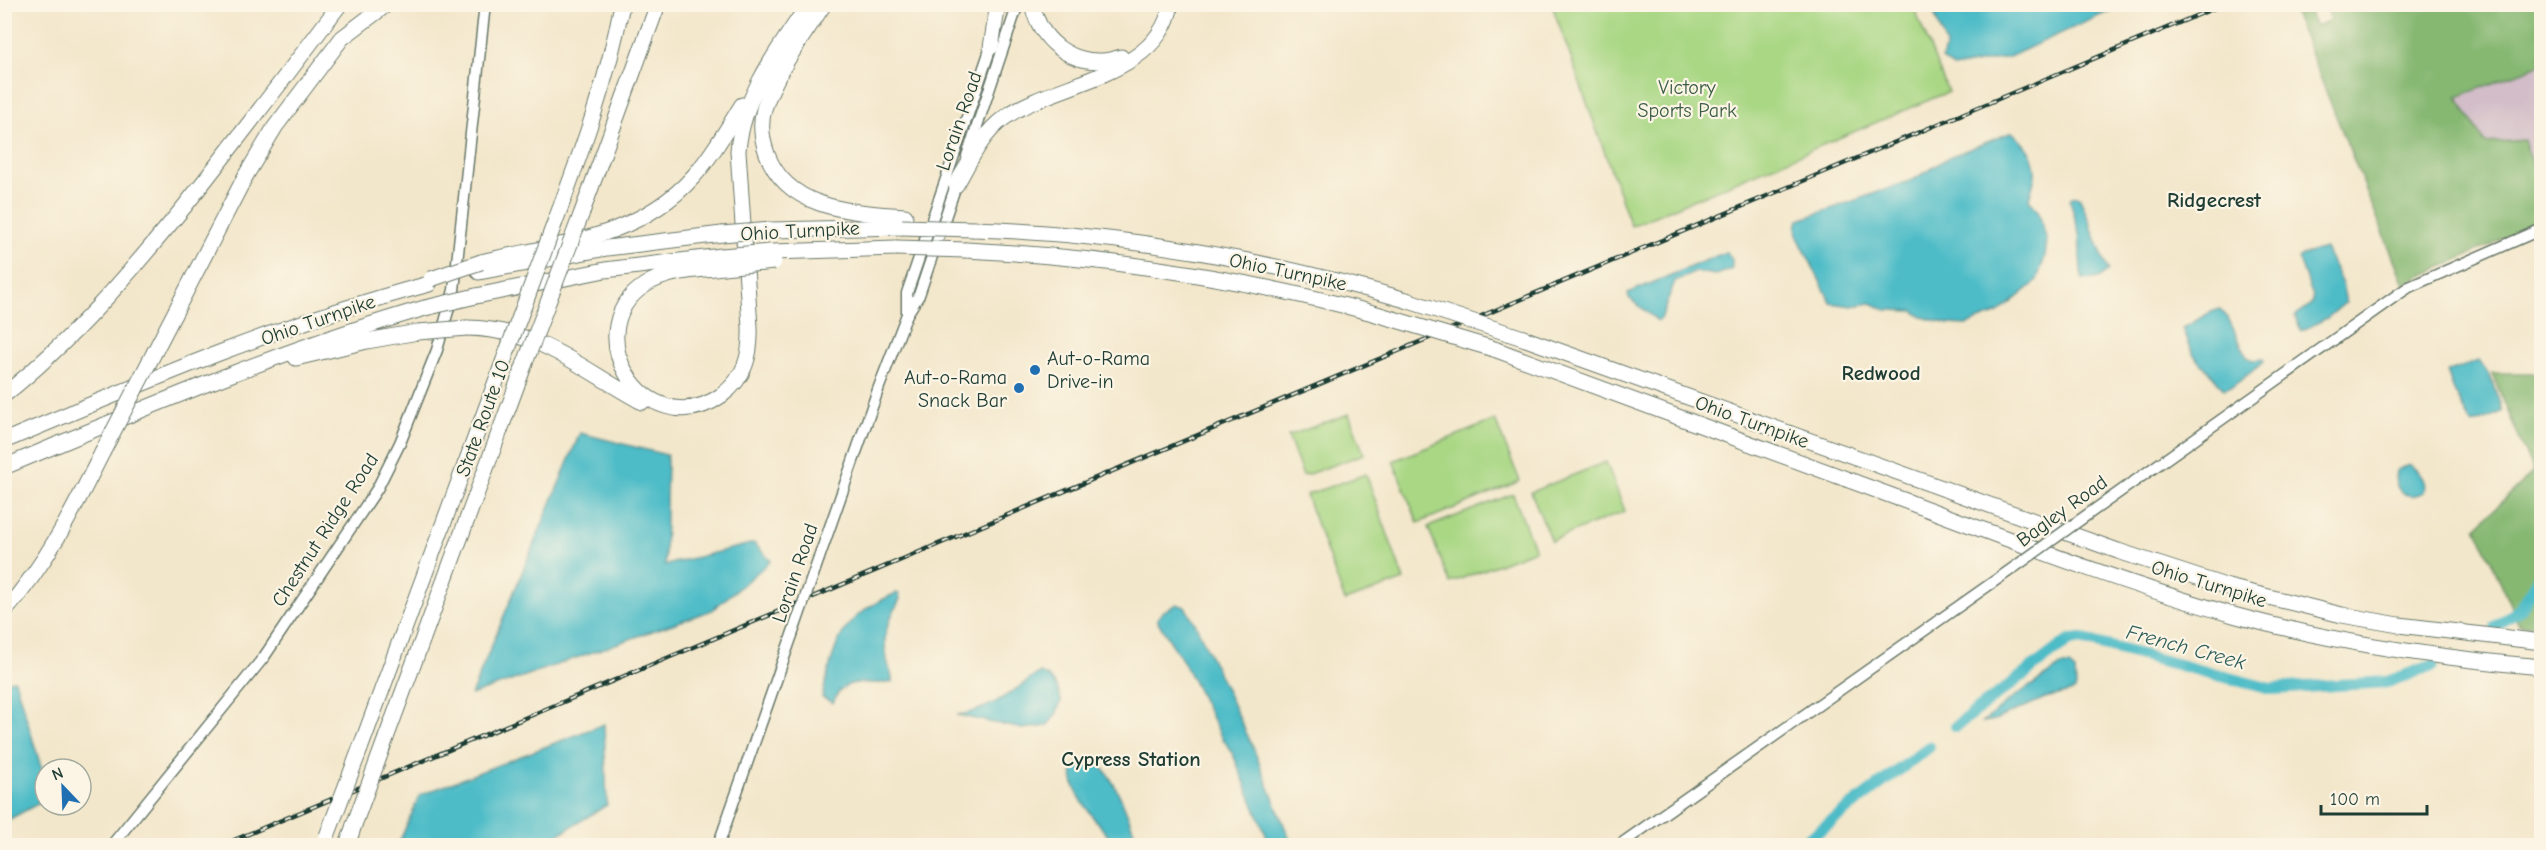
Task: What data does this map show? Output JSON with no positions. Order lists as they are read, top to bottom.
{
  "streets": {
    "highway": ["Ohio Turnpike", "State Route 10"],
    "street": ["Lorain Road", "Bagley Road", "Chestnut Ridge Road"]
  },
  "districts": ["Ridgecrest", "Redwood", "Cypress Station"],
  "water": ["French Creek"],
  "parks": ["Victory Sports Park"],
  "places": ["Aut-o-Rama Drive-in", "Aut-o-Rama Snack Bar"],
  "scale_bar": "100 m",
  "north": "top left"
}
